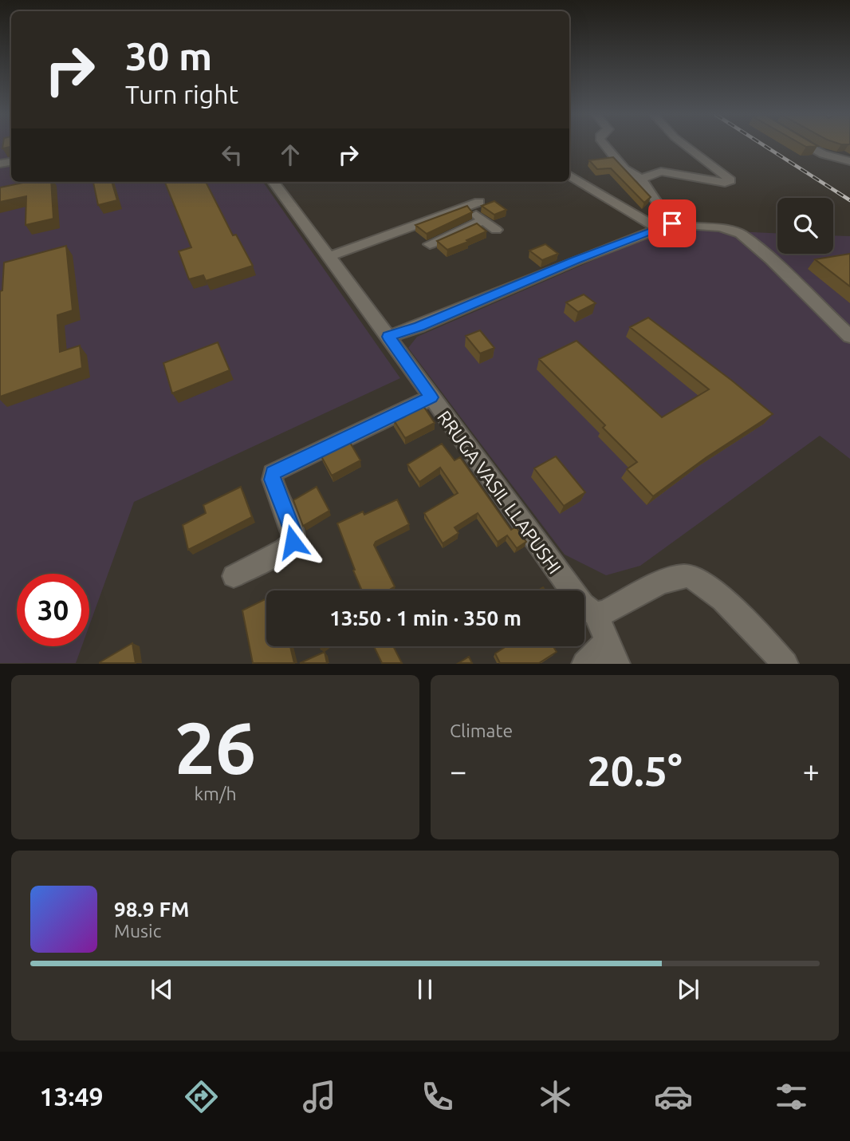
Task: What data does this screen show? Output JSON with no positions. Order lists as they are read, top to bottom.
{
  "streets": {
    "street": ["RRUGA VASIL LLAPUSHI"]
  },
  "page": {
    "turn": ["30 m", "Turn right"],
    "limit": "30",
    "trip": "13:50 · 1 min · 350 m",
    "tile": [
      ["26", "km/h"],
      "Climate"
    ],
    "heat": ["−", "20.5°", "+"],
    "song": ["98.9 FM", "Music"],
    "tabs": "13:49"
  }
}
